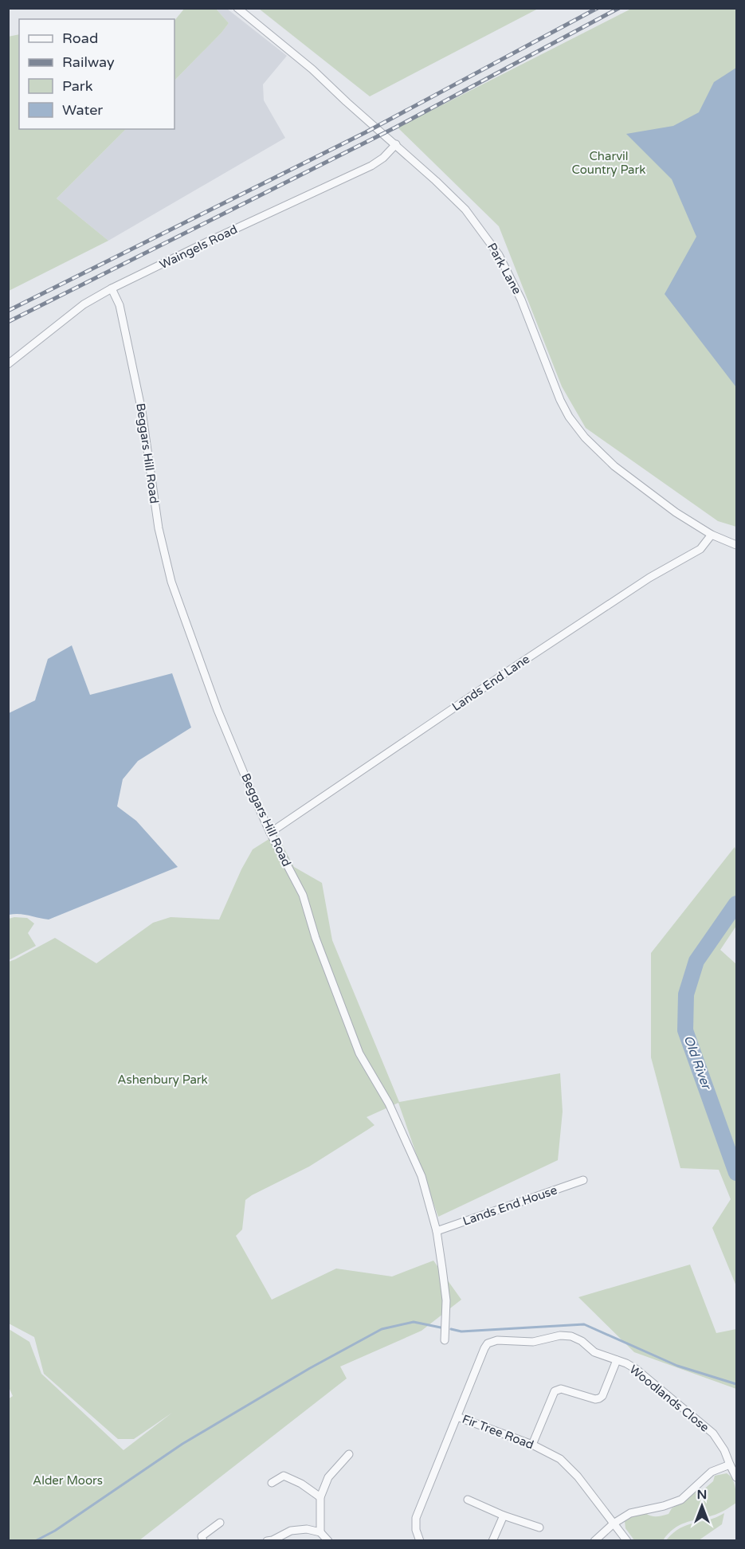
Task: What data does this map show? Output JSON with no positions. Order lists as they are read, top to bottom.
{
  "streets": {
    "street": [
      "Waingels Road",
      "Park Lane",
      "Beggars Hill Road",
      "Lands End Lane",
      "Lands End House",
      "Woodlands Close",
      "Fir Tree Road"
    ]
  },
  "crossings": [
    ["Waingels Road", "Park Lane"],
    ["Waingels Road", "Beggars Hill Road"],
    ["Park Lane", "Lands End Lane"],
    ["Beggars Hill Road", "Lands End Lane"],
    ["Beggars Hill Road", "Lands End House"],
    ["Woodlands Close", "Fir Tree Road"]
  ],
  "water": ["Old River"],
  "parks": ["Charvil Country Park", "Ashenbury Park", "Alder Moors"],
  "legend": [
    "Road",
    "Railway",
    "Park",
    "Water"
  ],
  "north": "top"
}
